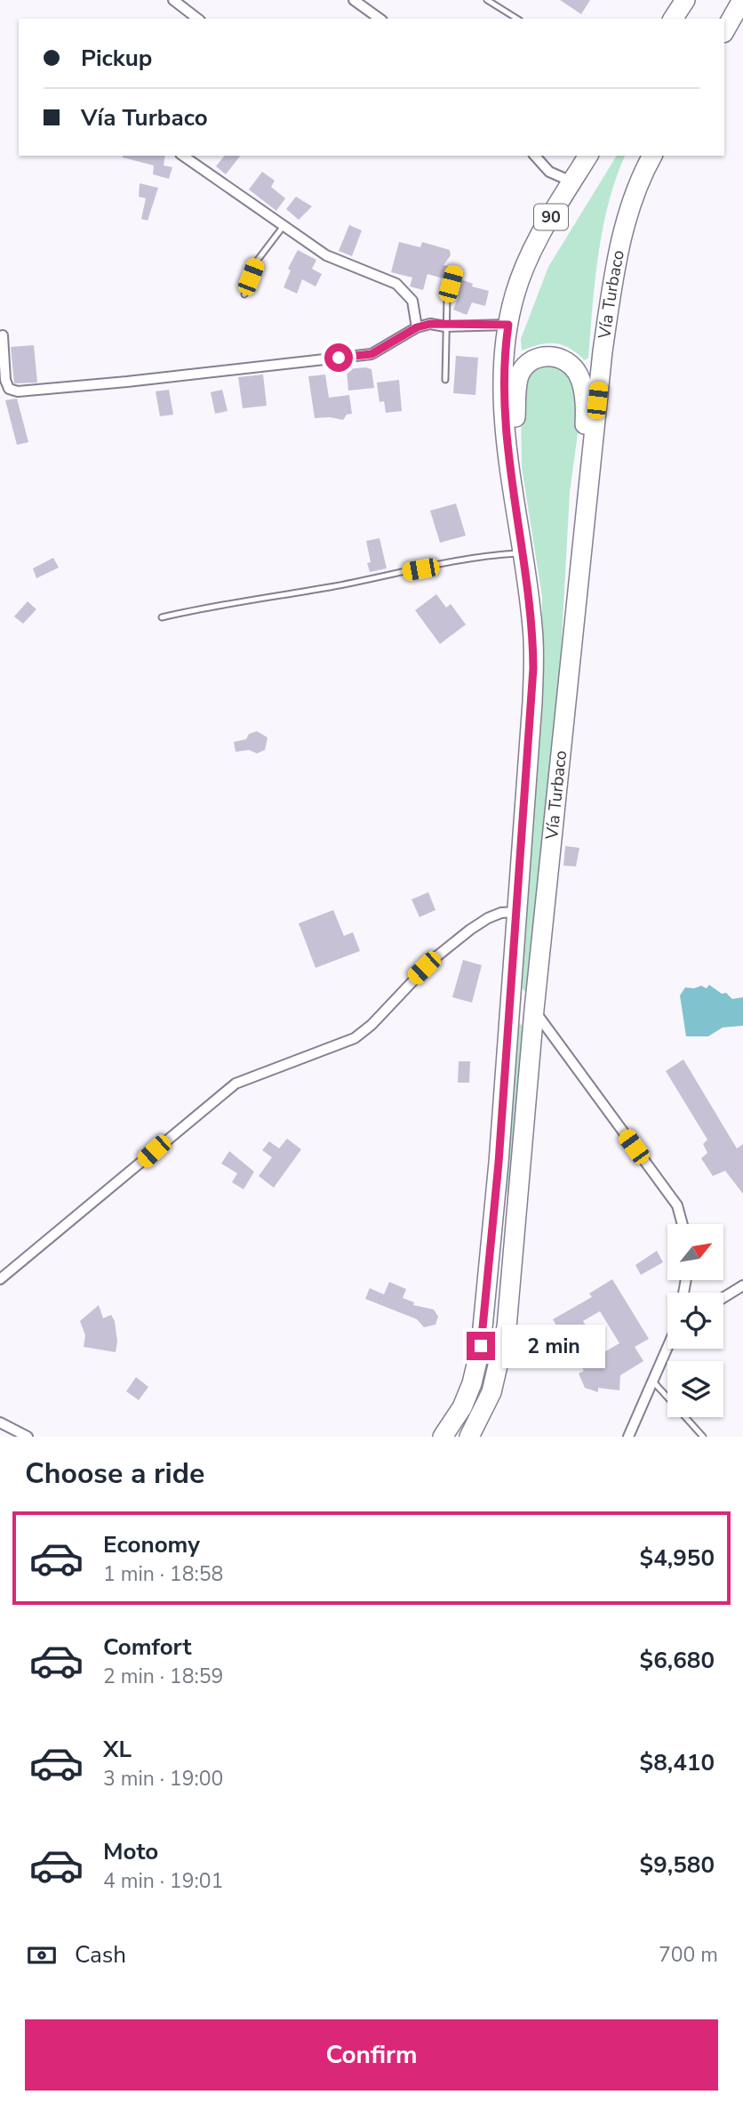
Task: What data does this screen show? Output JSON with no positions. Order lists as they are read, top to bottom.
{
  "streets": {
    "highway": ["90", "Vía Turbaco"]
  },
  "north": "top right",
  "page": {
    "banner": ["Pickup", "Vía Turbaco"],
    "bubble": "2 min",
    "heading": "Choose a ride",
    "list": [
      {
        "name": "Economy",
        "note": "1 min · 18:58",
        "value": "$4,950"
      },
      {
        "name": "Comfort",
        "note": "2 min · 18:59",
        "value": "$6,680"
      },
      {
        "name": "XL",
        "note": "3 min · 19:00",
        "value": "$8,410"
      },
      {
        "name": "Moto",
        "note": "4 min · 19:01",
        "value": "$9,580"
      }
    ],
    "pay": ["Cash", "700 m"],
    "buttons": "Confirm"
  }
}
